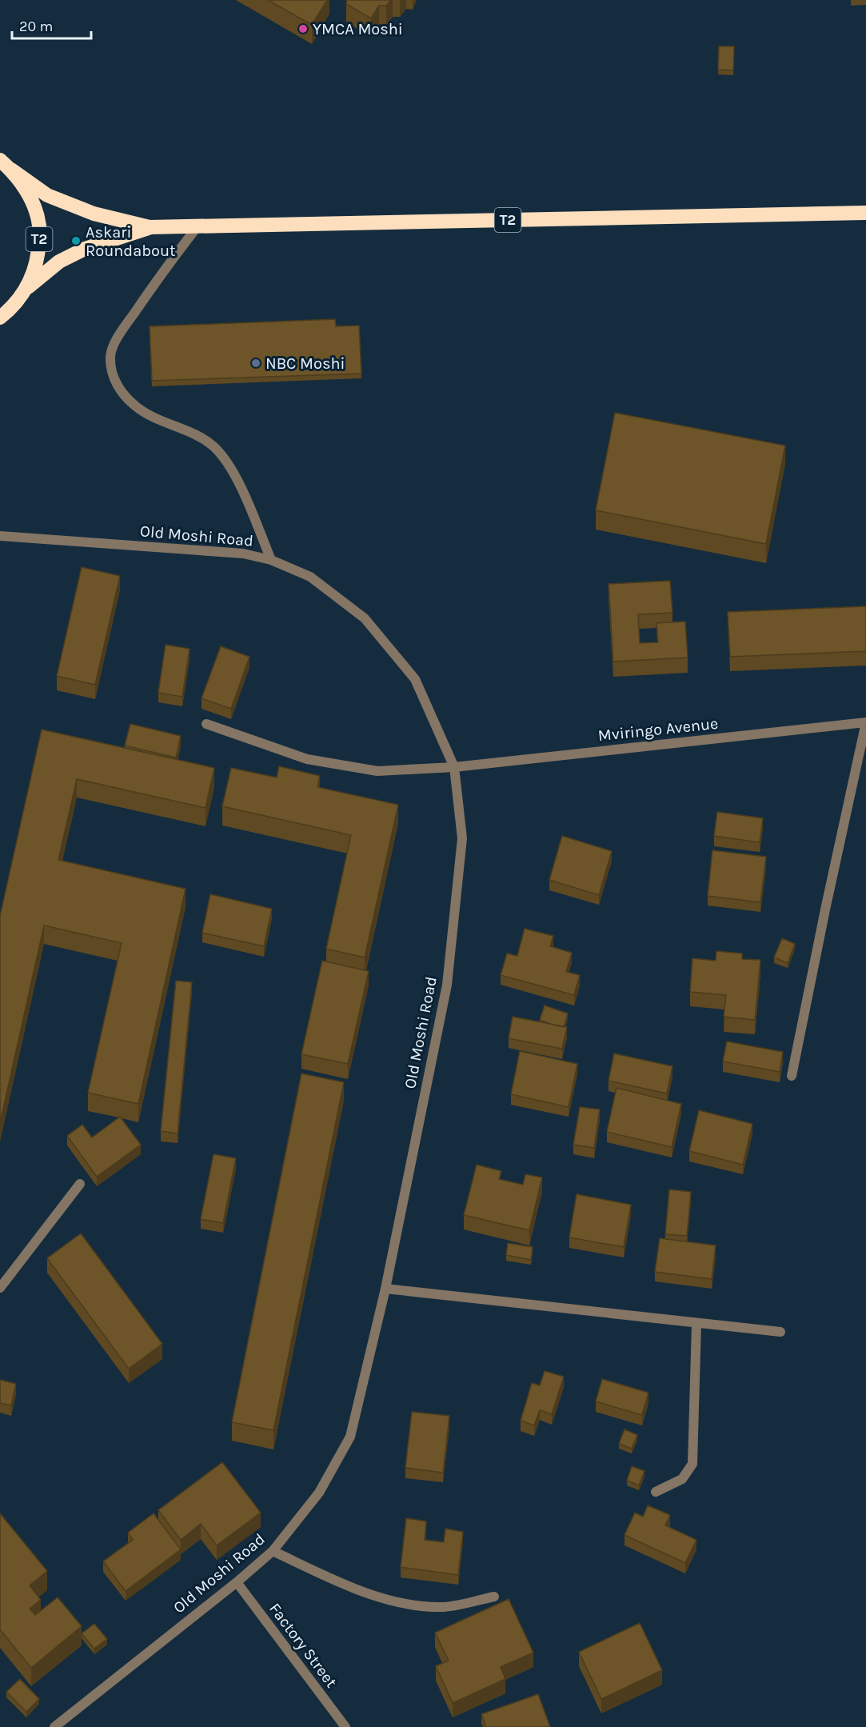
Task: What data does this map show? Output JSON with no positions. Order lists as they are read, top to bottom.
{
  "streets": {
    "highway": ["T2"],
    "street": ["Old Moshi Road", "Mviringo Avenue", "Factory Street"]
  },
  "crossings": [
    ["Old Moshi Road", "Mviringo Avenue"],
    ["Old Moshi Road", "Factory Street"]
  ],
  "places": ["YMCA Moshi", "Askari Roundabout", "NBC Moshi"],
  "scale_bar": "20 m"
}
